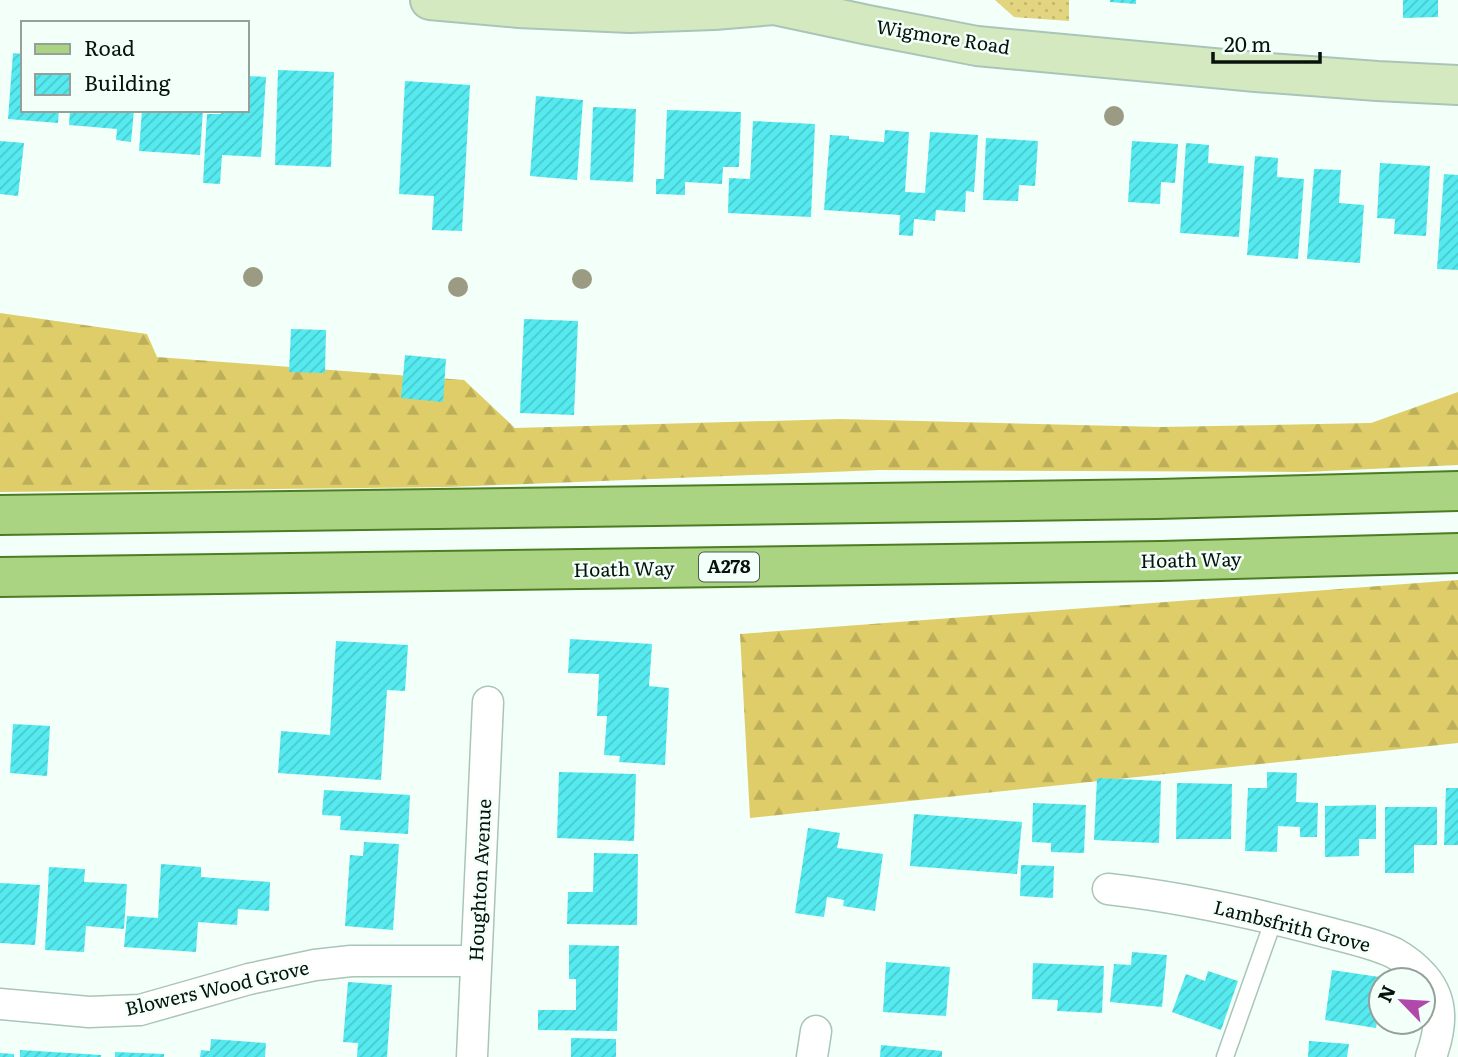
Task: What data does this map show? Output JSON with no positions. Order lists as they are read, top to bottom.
{
  "streets": {
    "main road": ["Hoath Way", "A278"],
    "street": [
      "Wigmore Road",
      "Houghton Avenue",
      "Lambsfrith Grove",
      "Blowers Wood Grove"
    ]
  },
  "crossings": [
    ["Houghton Avenue", "Blowers Wood Grove"]
  ],
  "legend": ["Road", "Building"],
  "scale_bar": "20 m",
  "north": "top left"
}
